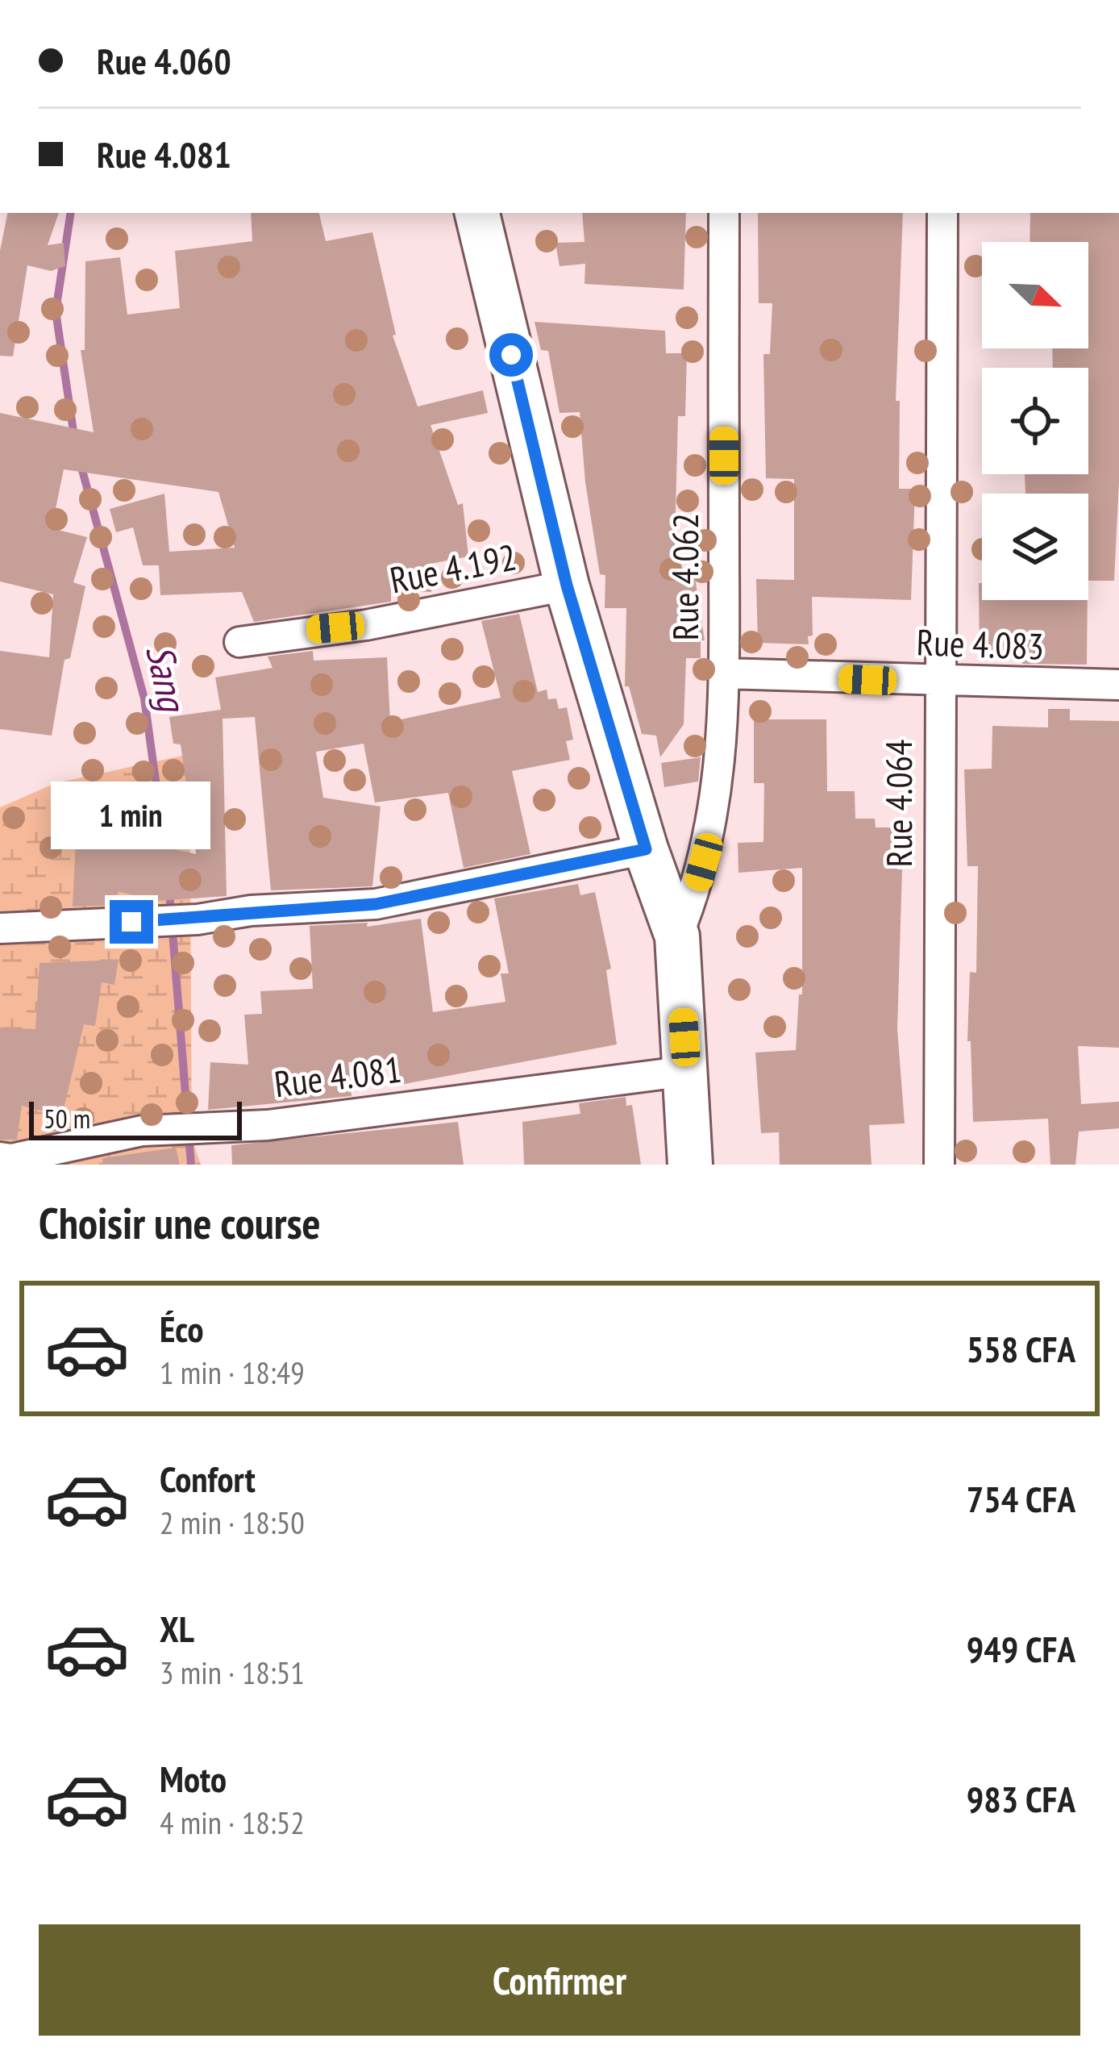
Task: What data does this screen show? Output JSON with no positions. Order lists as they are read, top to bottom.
{
  "streets": {
    "street": [
      "Rue 4.192",
      "Rue 4.062",
      "Rue 4.083",
      "Rue 4.064",
      "Rue 4.081"
    ]
  },
  "crossings": [
    ["Rue 4.062", "Rue 4.083"],
    ["Rue 4.083", "Rue 4.064"]
  ],
  "water": ["Sang"],
  "scale_bar": "50 m",
  "north": "bottom right",
  "page": {
    "banner": ["Rue 4.060", "Rue 4.081"],
    "bubble": "1 min",
    "scale": "50 m",
    "heading": "Choisir une course",
    "list": [
      {
        "name": "Éco",
        "note": "1 min · 18:49",
        "value": "558 CFA"
      },
      {
        "name": "Confort",
        "note": "2 min · 18:50",
        "value": "754 CFA"
      },
      {
        "name": "XL",
        "note": "3 min · 18:51",
        "value": "949 CFA"
      },
      {
        "name": "Moto",
        "note": "4 min · 18:52",
        "value": "983 CFA"
      }
    ],
    "buttons": "Confirmer"
  }
}
